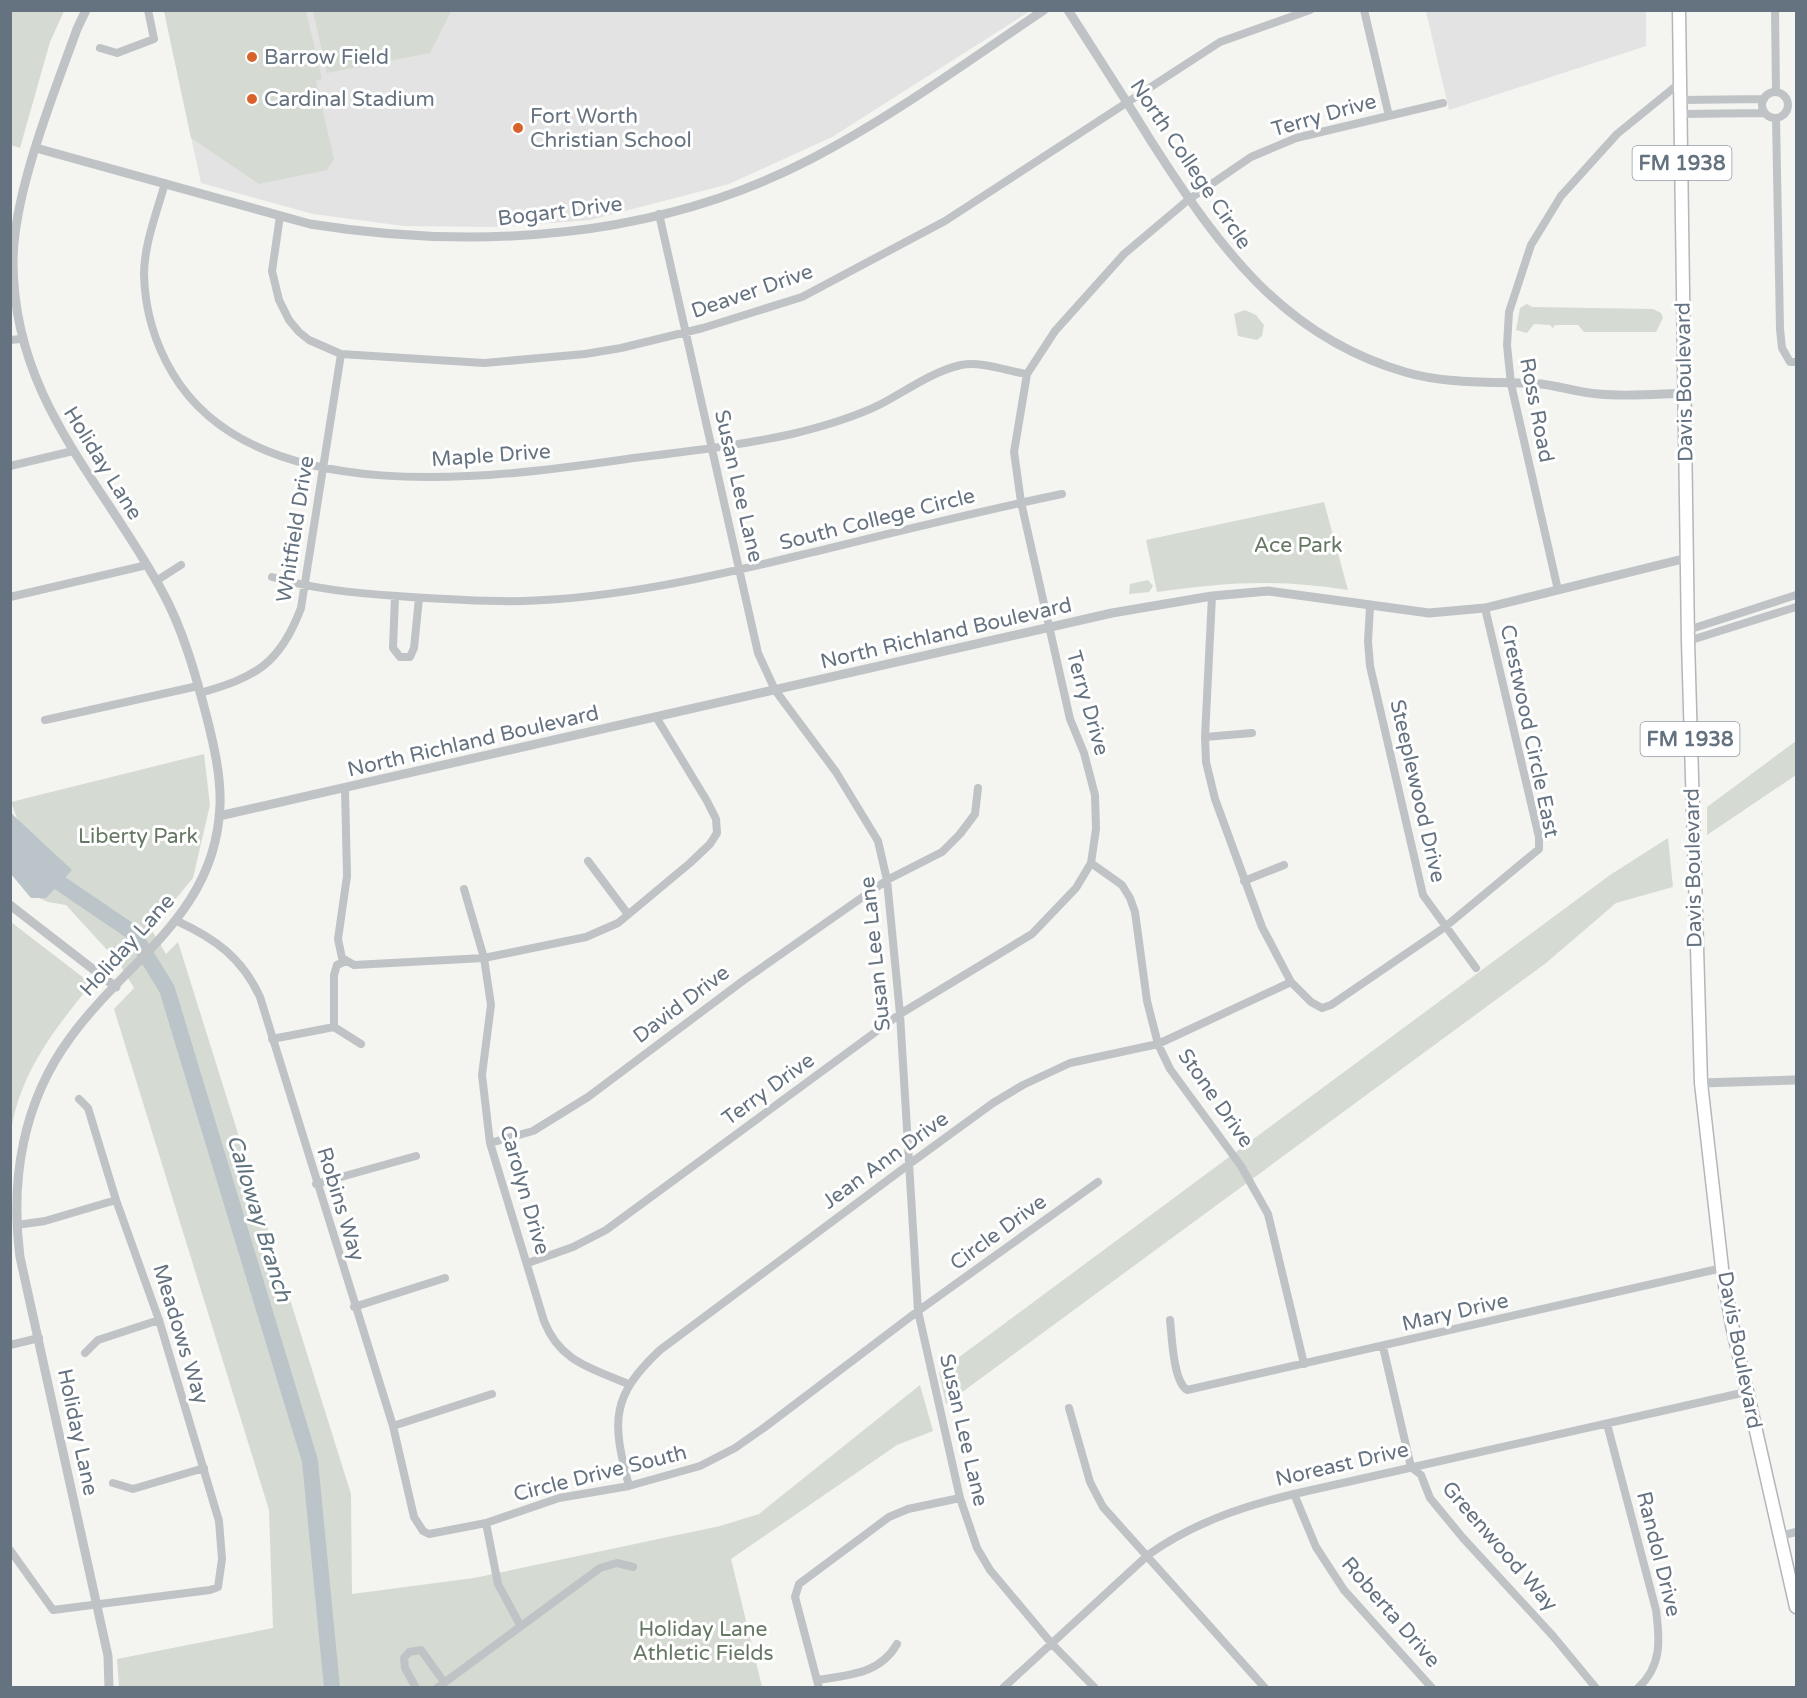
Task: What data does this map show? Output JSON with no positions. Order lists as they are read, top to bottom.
{
  "streets": {
    "main road": ["FM 1938", "Davis Boulevard"],
    "street": [
      "Terry Drive",
      "North College Circle",
      "Bogart Drive",
      "Deaver Drive",
      "Ross Road",
      "Maple Drive",
      "Holiday Lane",
      "Susan Lee Lane",
      "South College Circle",
      "Whitfield Drive",
      "North Richland Boulevard",
      "Crestwood Circle East",
      "Steeplewood Drive",
      "David Drive",
      "Stone Drive",
      "Jean Ann Drive",
      "Carolyn Drive",
      "Robins Way",
      "Circle Drive",
      "Mary Drive",
      "Meadows Way",
      "Noreast Drive",
      "Circle Drive South",
      "Greenwood Way",
      "Randol Drive",
      "Roberta Drive"
    ]
  },
  "crossings": [
    ["Terry Drive", "North College Circle"],
    ["Terry Drive", "Maple Drive"],
    ["Terry Drive", "Susan Lee Lane"],
    ["Terry Drive", "South College Circle"],
    ["Terry Drive", "North Richland Boulevard"],
    ["Terry Drive", "Stone Drive"],
    ["Terry Drive", "Carolyn Drive"],
    ["North College Circle", "Deaver Drive"],
    ["North College Circle", "Davis Boulevard"],
    ["North College Circle", "Ross Road"],
    ["Bogart Drive", "Deaver Drive"],
    ["Bogart Drive", "Maple Drive"],
    ["Bogart Drive", "Holiday Lane"],
    ["Bogart Drive", "Susan Lee Lane"],
    ["Deaver Drive", "Susan Lee Lane"],
    ["Deaver Drive", "Whitfield Drive"],
    ["Davis Boulevard", "Ross Road"],
    ["Davis Boulevard", "North Richland Boulevard"],
    ["Davis Boulevard", "Mary Drive"],
    ["Davis Boulevard", "Noreast Drive"],
    ["Ross Road", "North Richland Boulevard"],
    ["Maple Drive", "Susan Lee Lane"],
    ["Maple Drive", "Whitfield Drive"],
    ["Holiday Lane", "Whitfield Drive"],
    ["Holiday Lane", "North Richland Boulevard"],
    ["Holiday Lane", "Robins Way"],
    ["Holiday Lane", "Meadows Way"],
    ["Susan Lee Lane", "South College Circle"],
    ["Susan Lee Lane", "North Richland Boulevard"],
    ["Susan Lee Lane", "David Drive"],
    ["Susan Lee Lane", "Jean Ann Drive"],
    ["Susan Lee Lane", "Circle Drive"],
    ["Susan Lee Lane", "Noreast Drive"],
    ["Susan Lee Lane", "Circle Drive South"],
    ["South College Circle", "Whitfield Drive"],
    ["North Richland Boulevard", "Crestwood Circle East"],
    ["North Richland Boulevard", "Steeplewood Drive"],
    ["Crestwood Circle East", "Steeplewood Drive"],
    ["David Drive", "Carolyn Drive"],
    ["Stone Drive", "Jean Ann Drive"],
    ["Stone Drive", "Mary Drive"],
    ["Jean Ann Drive", "Carolyn Drive"],
    ["Jean Ann Drive", "Circle Drive South"],
    ["Robins Way", "Circle Drive South"],
    ["Circle Drive", "Circle Drive South"],
    ["Mary Drive", "Greenwood Way"],
    ["Noreast Drive", "Greenwood Way"],
    ["Noreast Drive", "Randol Drive"],
    ["Noreast Drive", "Roberta Drive"]
  ],
  "water": ["Calloway Branch"],
  "parks": ["Ace Park", "Liberty Park", "Holiday Lane Athletic Fields"],
  "places": ["Barrow Field", "Cardinal Stadium", "Fort Worth Christian School"]
}
